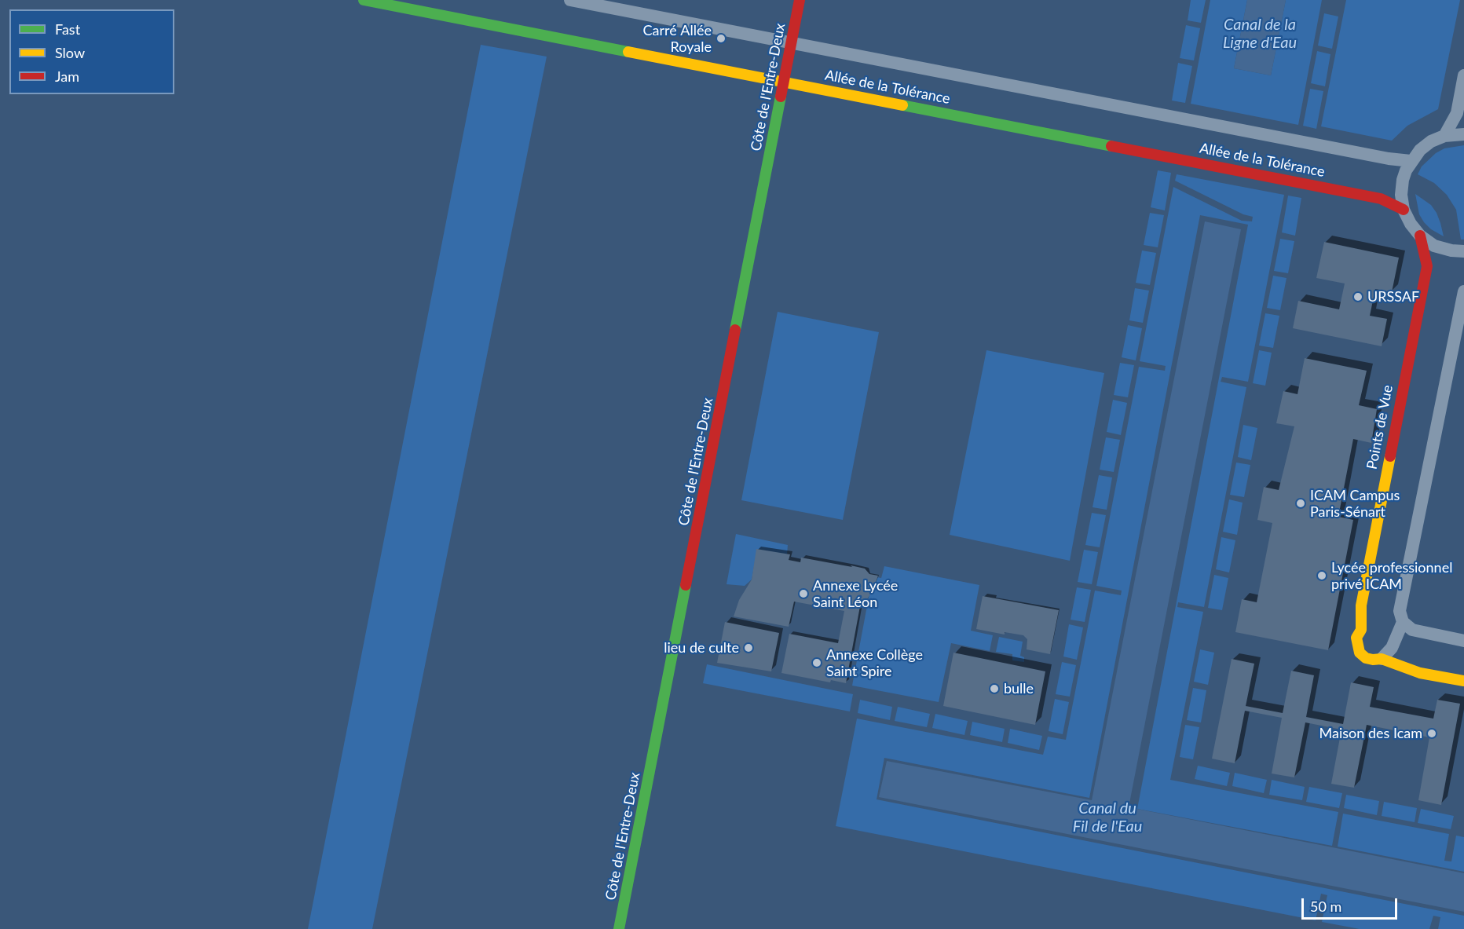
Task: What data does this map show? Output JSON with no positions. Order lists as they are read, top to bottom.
{
  "streets": {
    "street": ["Côte de l'Entre-Deux", "Allée de la Tolérance", "Points de Vue"]
  },
  "crossings": [
    ["Côte de l'Entre-Deux", "Allée de la Tolérance"]
  ],
  "water": ["Canal de la Ligne d'Eau", "Canal du Fil de l'Eau"],
  "places": [
    "Carré Allée Royale",
    "URSSAF",
    "ICAM Campus Paris-Sénart",
    "Lycée professionnel privé ICAM",
    "Annexe Lycée Saint Léon",
    "lieu de culte",
    "Annexe Collège Saint Spire",
    "bulle",
    "Maison des Icam"
  ],
  "legend": ["Fast", "Slow", "Jam"],
  "scale_bar": "50 m"
}
